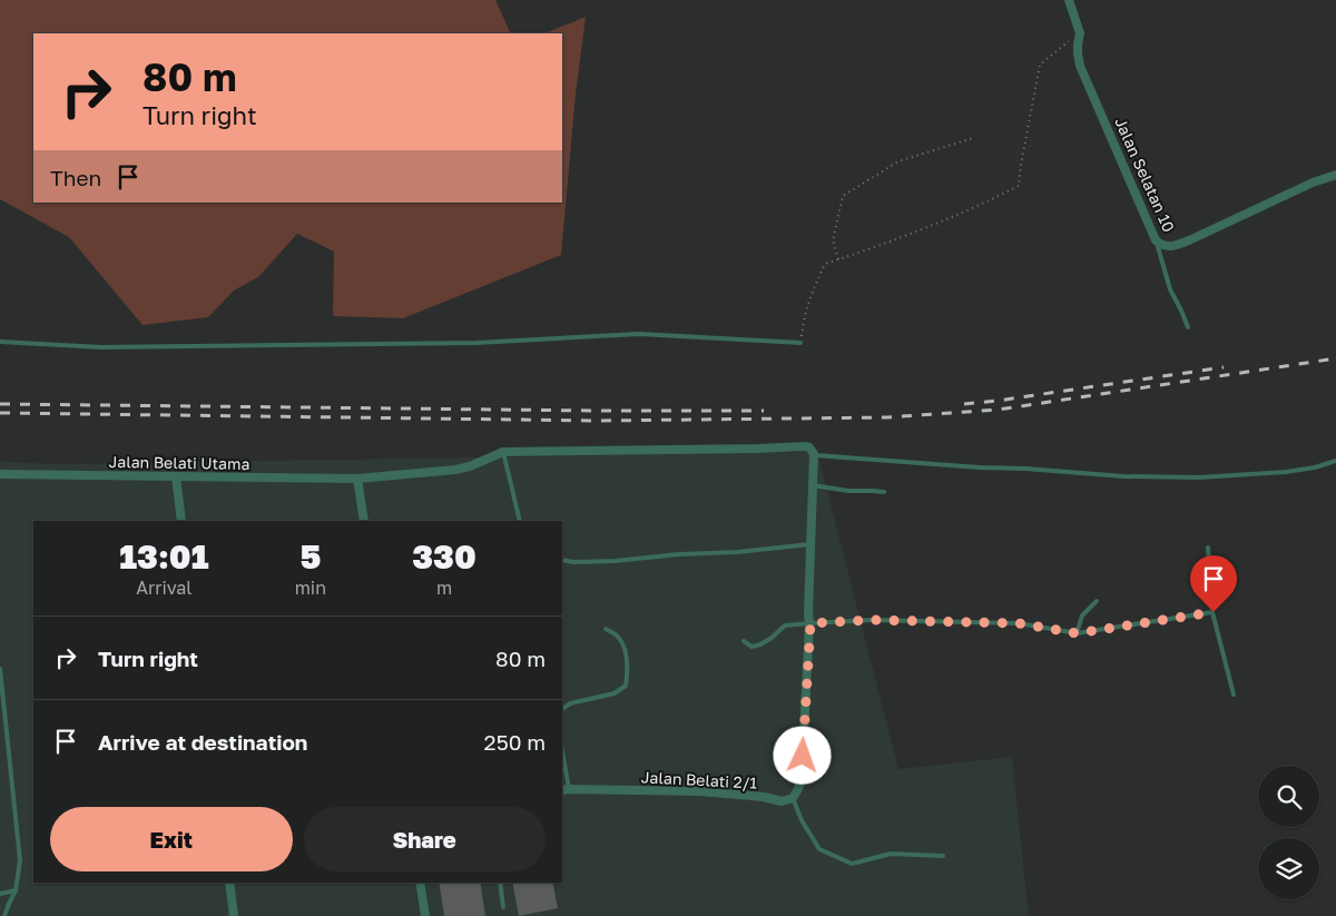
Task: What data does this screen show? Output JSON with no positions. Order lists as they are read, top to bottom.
{
  "streets": {
    "street": ["Jalan Selatan 10", "Jalan Belati Utama", "Jalan Belati 2/1"]
  },
  "page": {
    "turn": ["80 m", "Turn right"],
    "then": "Then",
    "eta": [
      "13:01",
      "Arrival",
      "5",
      "min",
      "330",
      "m"
    ],
    "list": [
      {
        "name": "Turn right",
        "value": "80 m"
      },
      {
        "name": "Arrive at destination",
        "value": "250 m"
      }
    ],
    "buttons": ["Exit", "Share"]
  }
}
